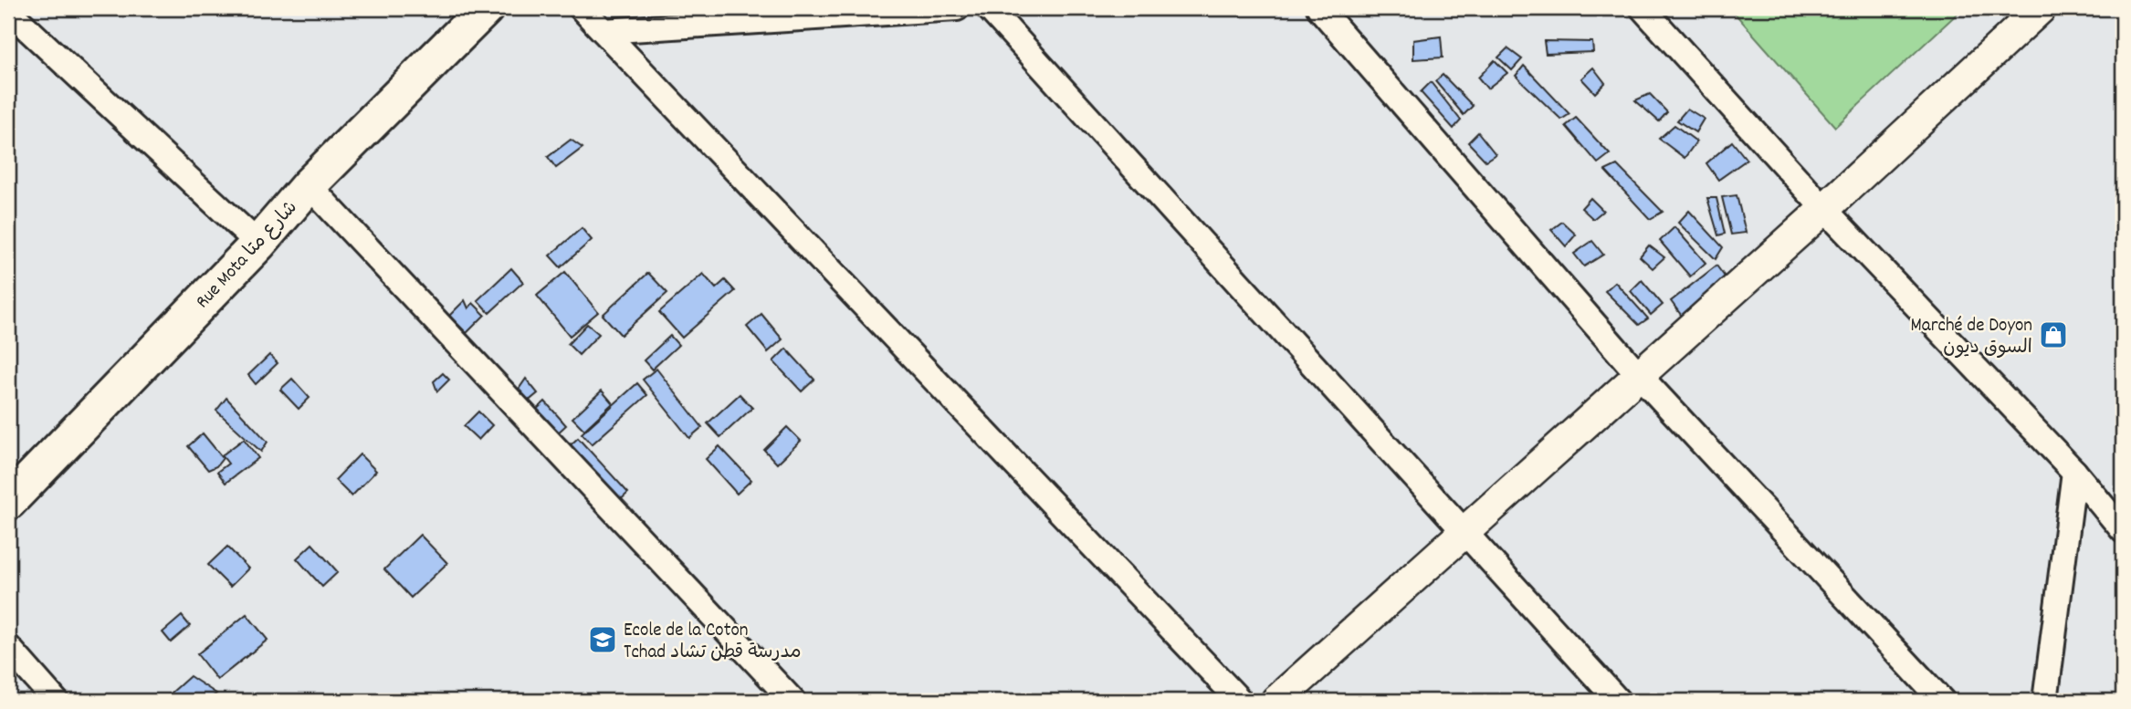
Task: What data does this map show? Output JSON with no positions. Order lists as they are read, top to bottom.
{
  "streets": {
    "highway": ["Rue Mota شارع متا"]
  },
  "places": {
    "shop": ["Marché de Doyon السوق ديون"],
    "school or university": ["Ecole de la Coton Tchad مدرسة قطن تشاد"]
  }
}
